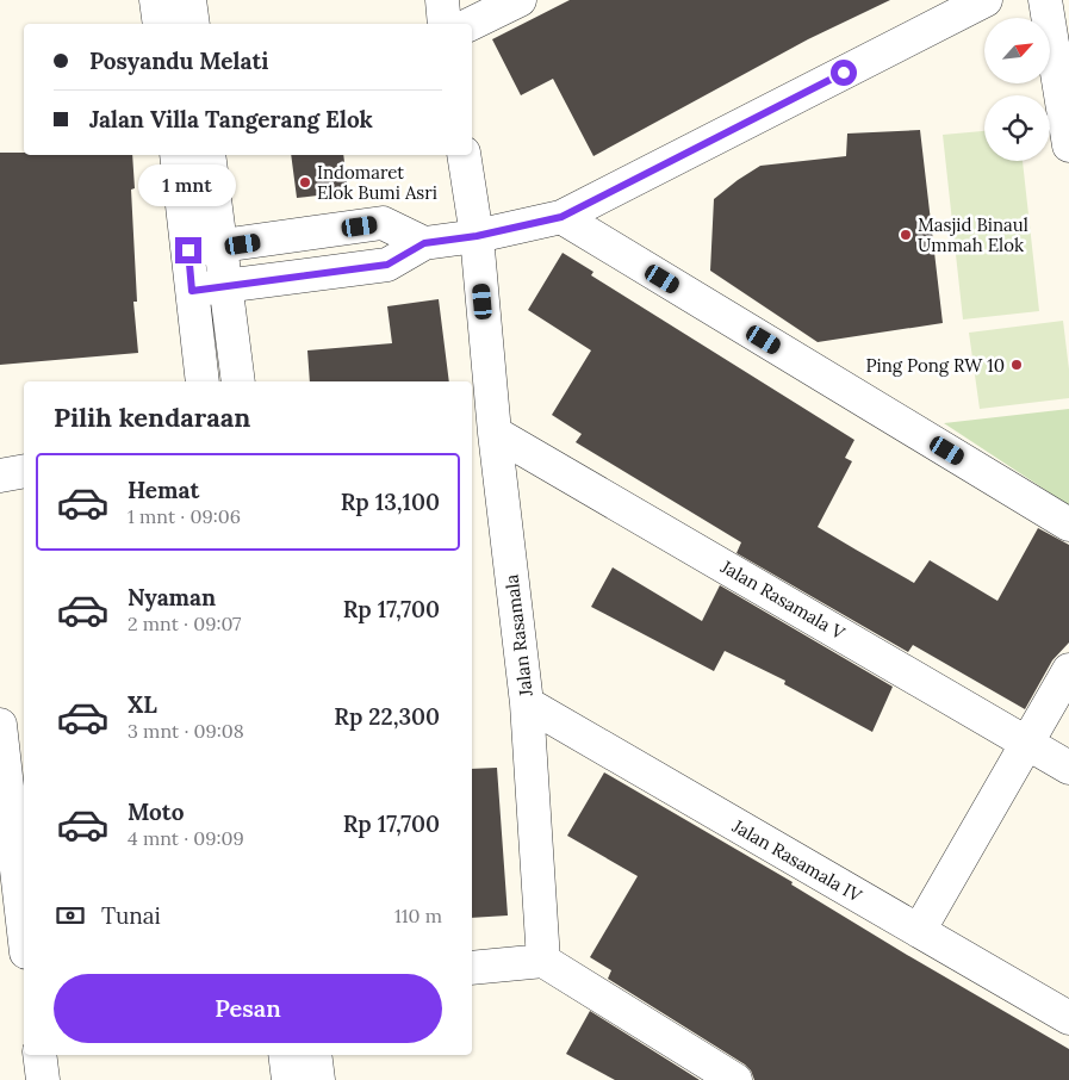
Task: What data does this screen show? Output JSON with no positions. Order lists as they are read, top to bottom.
{
  "streets": {
    "street": ["Jalan Rasamala V", "Jalan Rasamala", "Jalan Rasamala IV"]
  },
  "crossings": [
    ["Jalan Rasamala V", "Jalan Rasamala"],
    ["Jalan Rasamala", "Jalan Rasamala IV"]
  ],
  "places": ["Indomaret Elok Bumi Asri", "Masjid Binaul Ummah Elok", "Ping Pong RW 10"],
  "north": "top right",
  "page": {
    "banner": ["Posyandu Melati", "Jalan Villa Tangerang Elok"],
    "bubble": "1 mnt",
    "heading": "Pilih kendaraan",
    "list": [
      {
        "name": "Hemat",
        "note": "1 mnt · 09:06",
        "value": "Rp 13,100"
      },
      {
        "name": "Nyaman",
        "note": "2 mnt · 09:07",
        "value": "Rp 17,700"
      },
      {
        "name": "XL",
        "note": "3 mnt · 09:08",
        "value": "Rp 22,300"
      },
      {
        "name": "Moto",
        "note": "4 mnt · 09:09",
        "value": "Rp 17,700"
      }
    ],
    "pay": ["Tunai", "110 m"],
    "buttons": "Pesan"
  }
}
